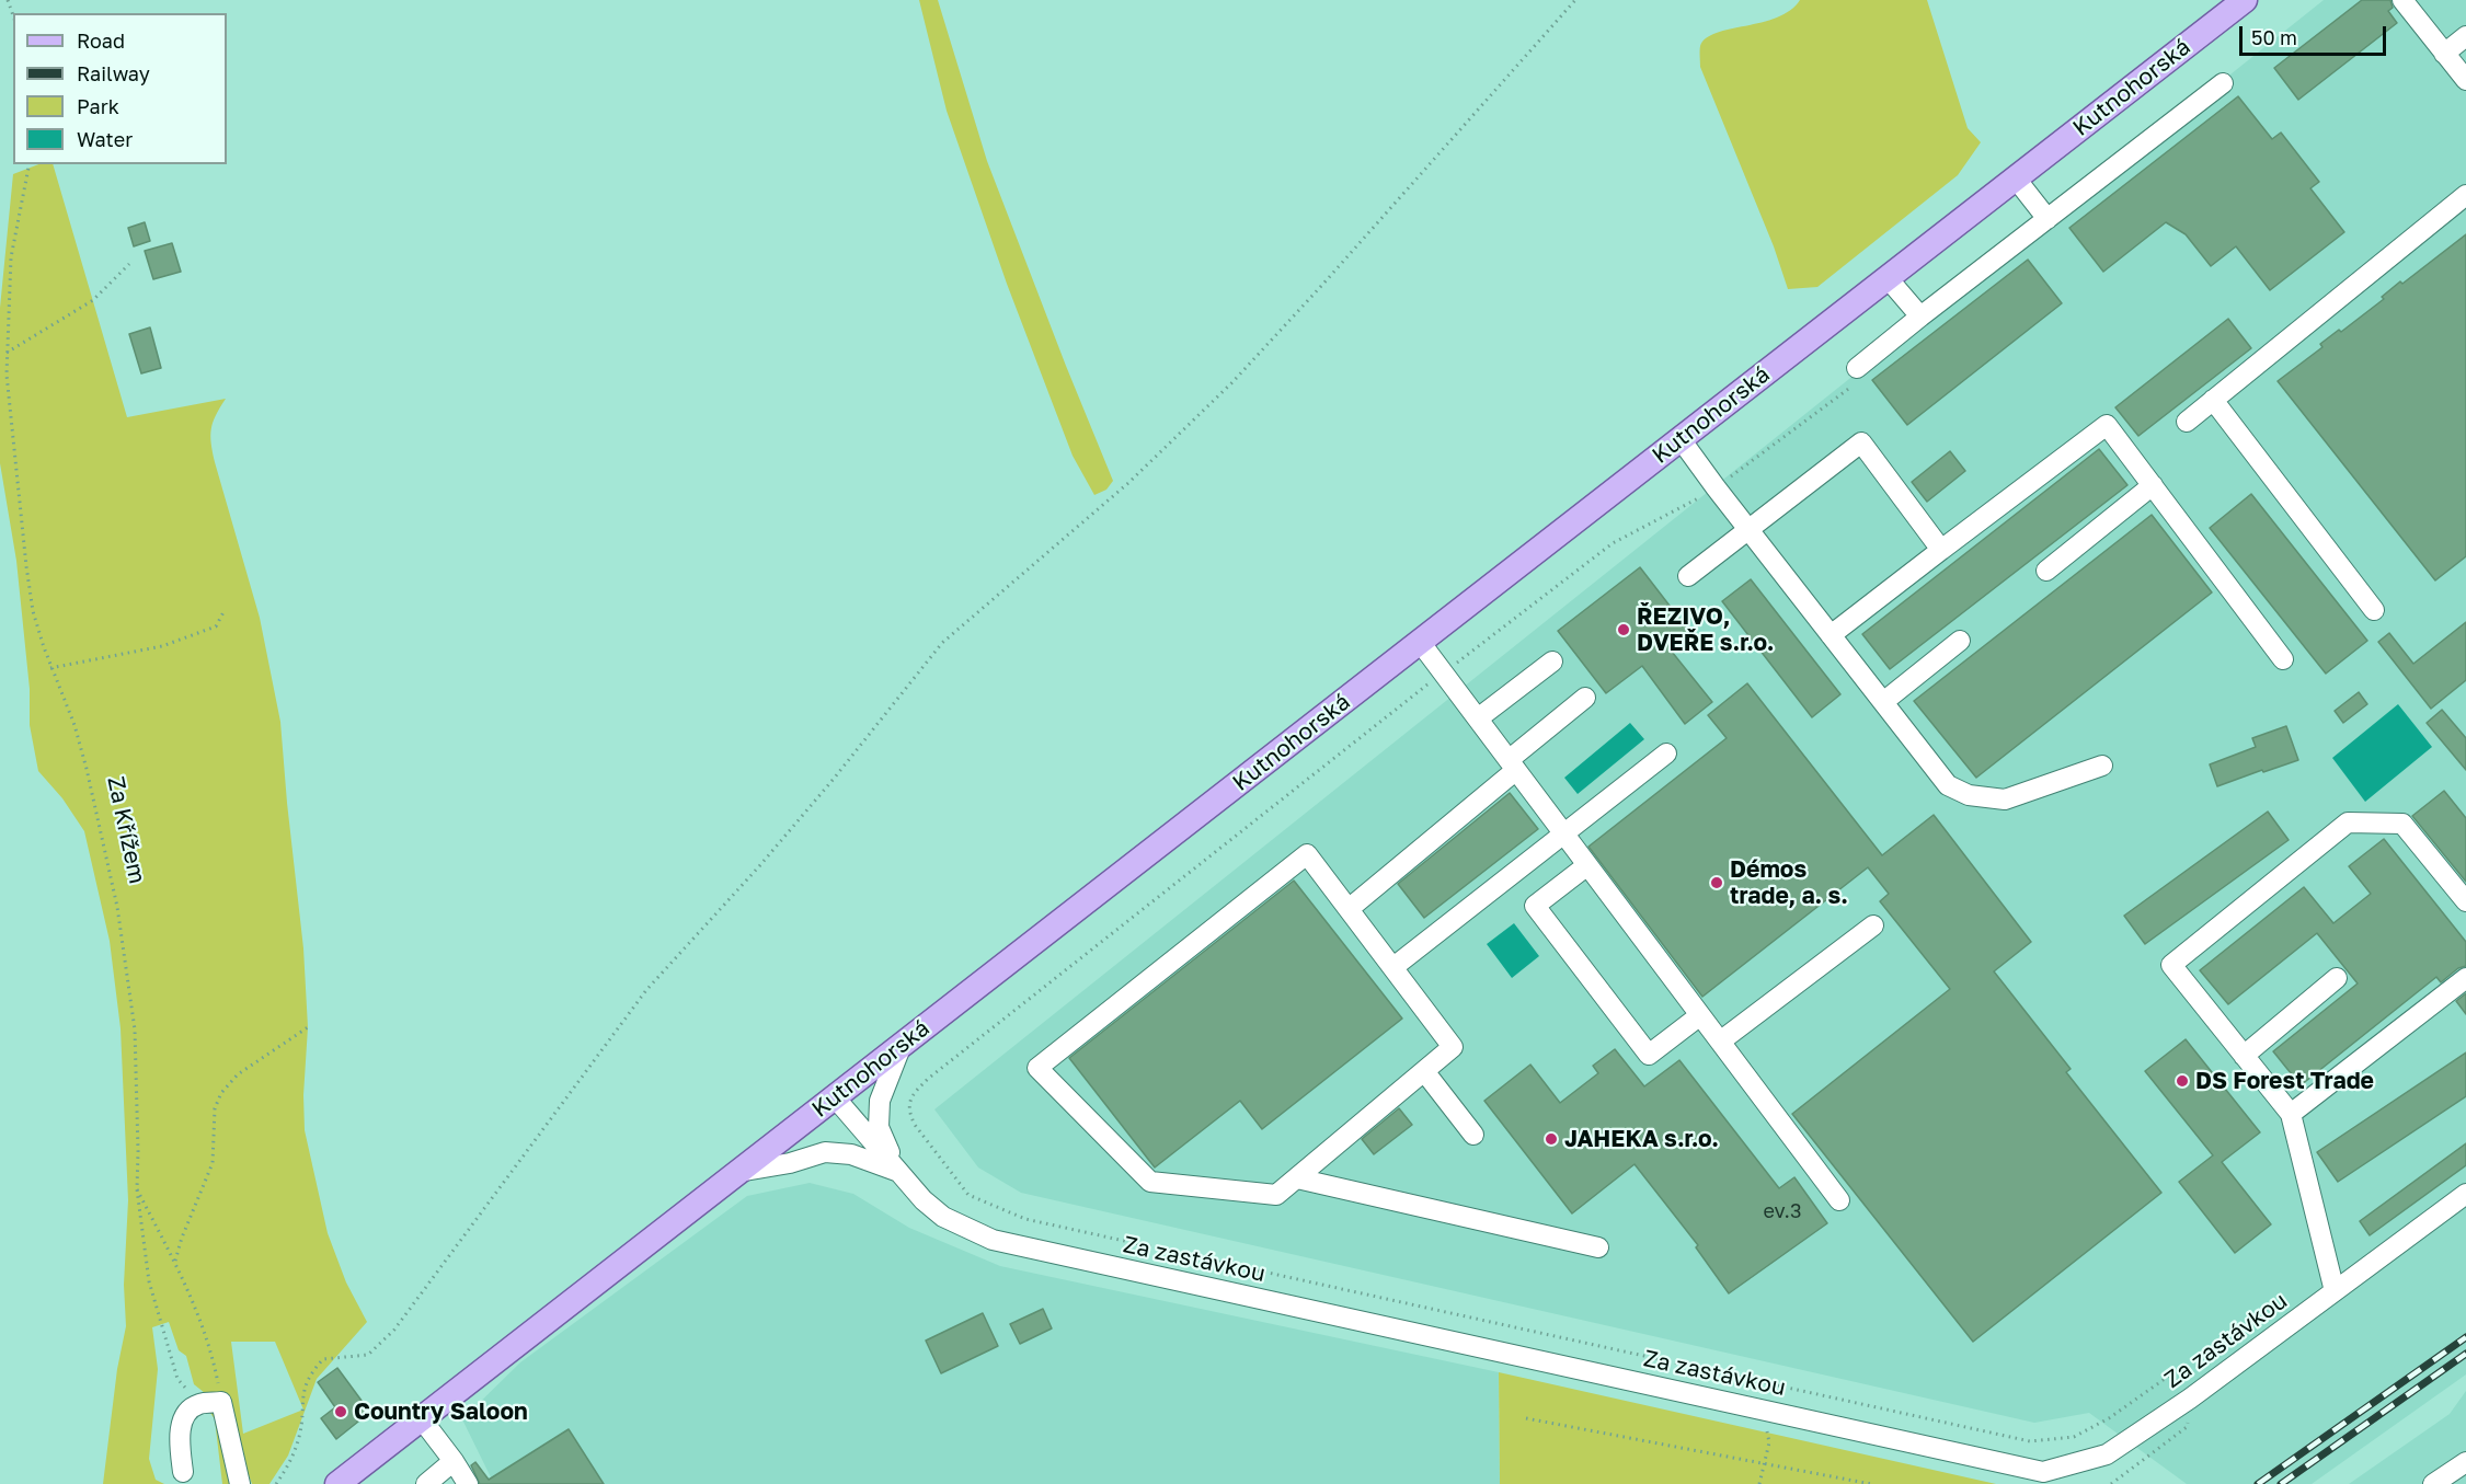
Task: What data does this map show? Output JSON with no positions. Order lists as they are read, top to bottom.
{
  "streets": {
    "main road": ["Kutnohorská"],
    "street": ["Za zastávkou"],
    "path": ["Za Křížem"]
  },
  "crossings": [
    ["Kutnohorská", "Za zastávkou"]
  ],
  "places": [
    "ŘEZIVO, DVEŘE s.r.o.",
    "Démos trade, a. s.",
    "DS Forest Trade",
    "JAHEKA s.r.o.",
    "Country Saloon"
  ],
  "house_numbers": ["ev.3"],
  "legend": [
    "Road",
    "Railway",
    "Park",
    "Water"
  ],
  "scale_bar": "50 m"
}
